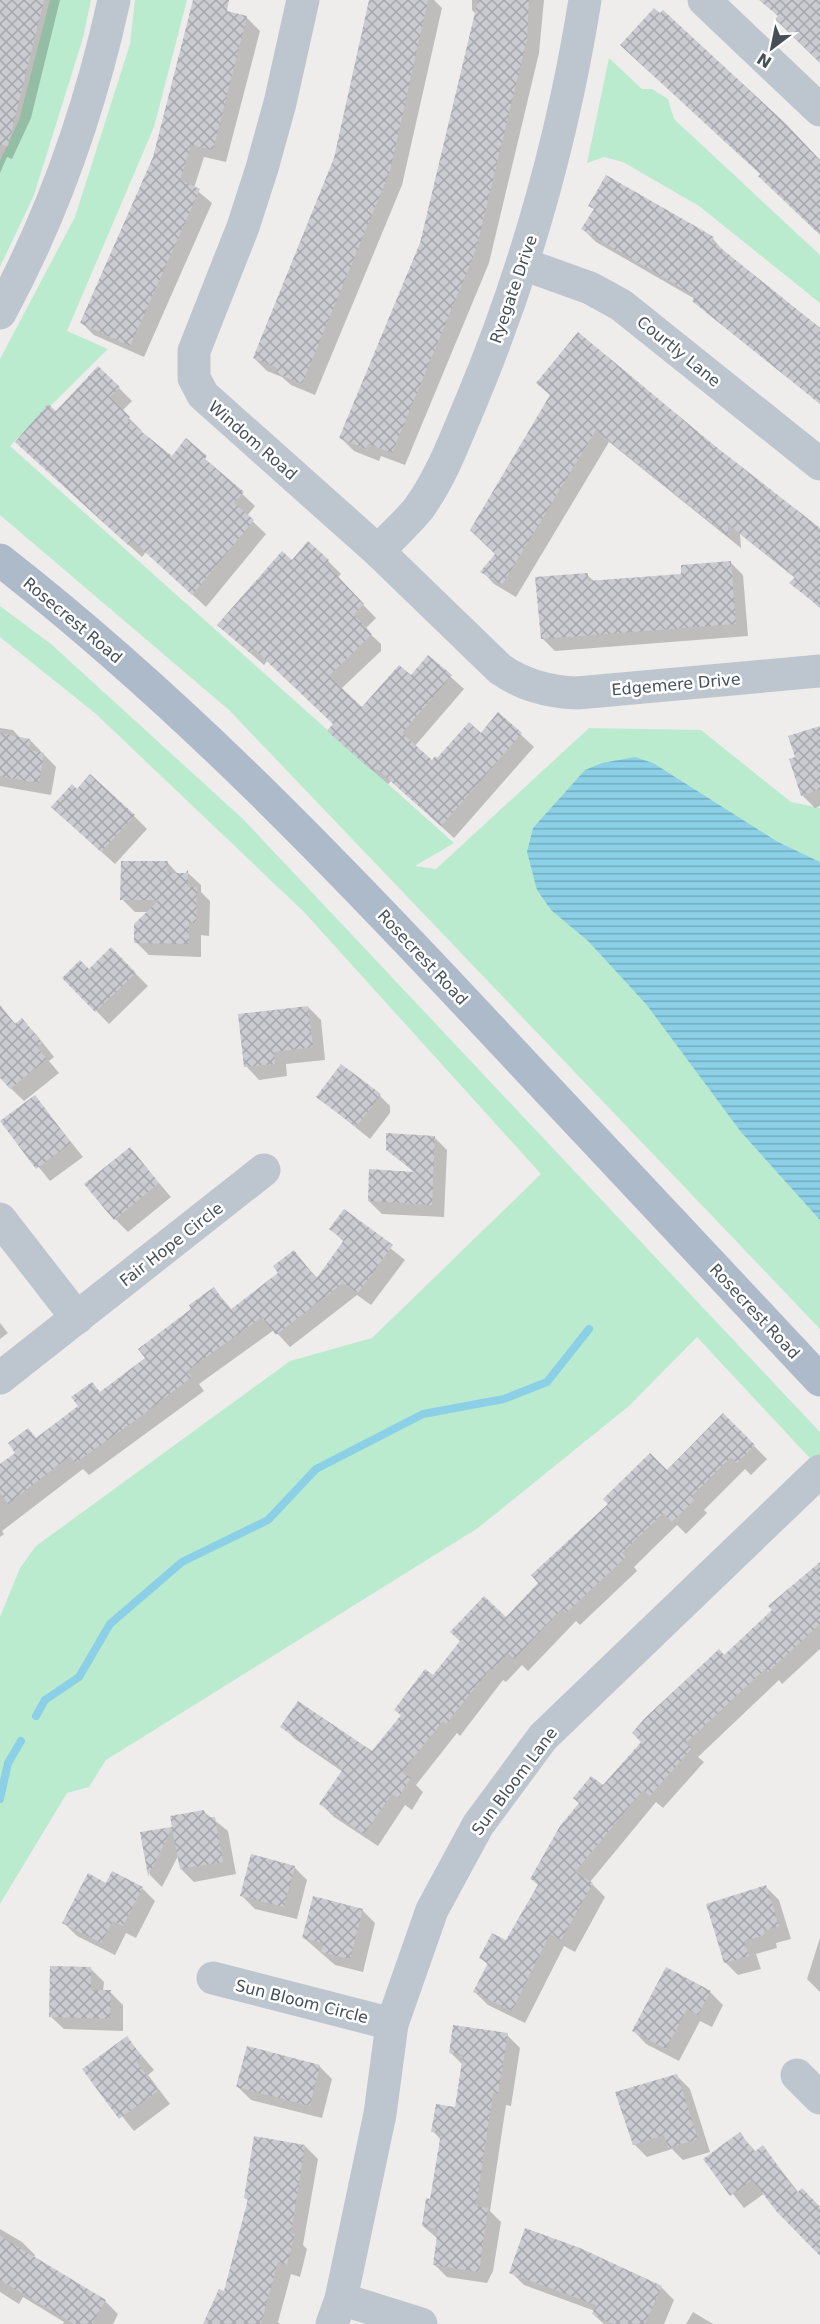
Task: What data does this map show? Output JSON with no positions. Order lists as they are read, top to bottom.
{
  "streets": {
    "main road": ["Rosecrest Road"],
    "street": [
      "Ryegate Drive",
      "Courtly Lane",
      "Windom Road",
      "Edgemere Drive",
      "Fair Hope Circle",
      "Sun Bloom Lane",
      "Sun Bloom Circle"
    ]
  },
  "crossings": [
    ["Ryegate Drive", "Courtly Lane"],
    ["Ryegate Drive", "Windom Road"],
    ["Windom Road", "Edgemere Drive"],
    ["Sun Bloom Lane", "Sun Bloom Circle"]
  ],
  "north": "bottom left"
}
